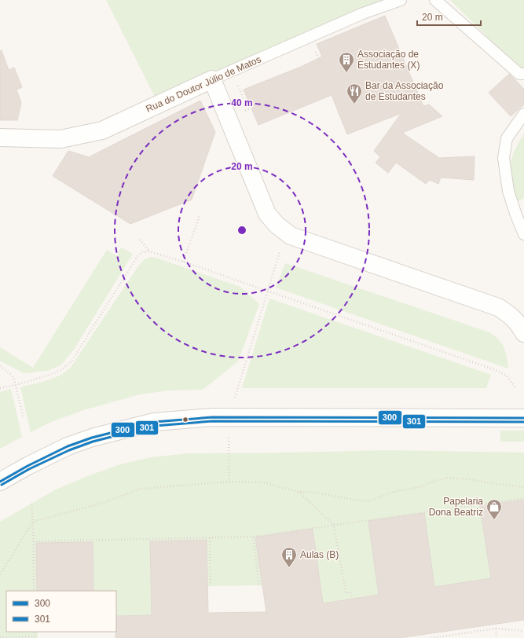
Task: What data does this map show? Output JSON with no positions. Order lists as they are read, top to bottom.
{
  "streets": {
    "street": ["Rua do Doutor Júlio de Matos"]
  },
  "places": {
    "building": ["Associação de Estudantes (X)", "Aulas (B)"],
    "restaurant": ["Bar da Associação de Estudantes"],
    "shop": ["Papelaria Dona Beatriz"]
  },
  "lines": ["transit line 300", "transit line 301"],
  "legend": ["300", "301"],
  "scale_bar": "20 m",
  "rings": ["40 m", "20 m"]
}
